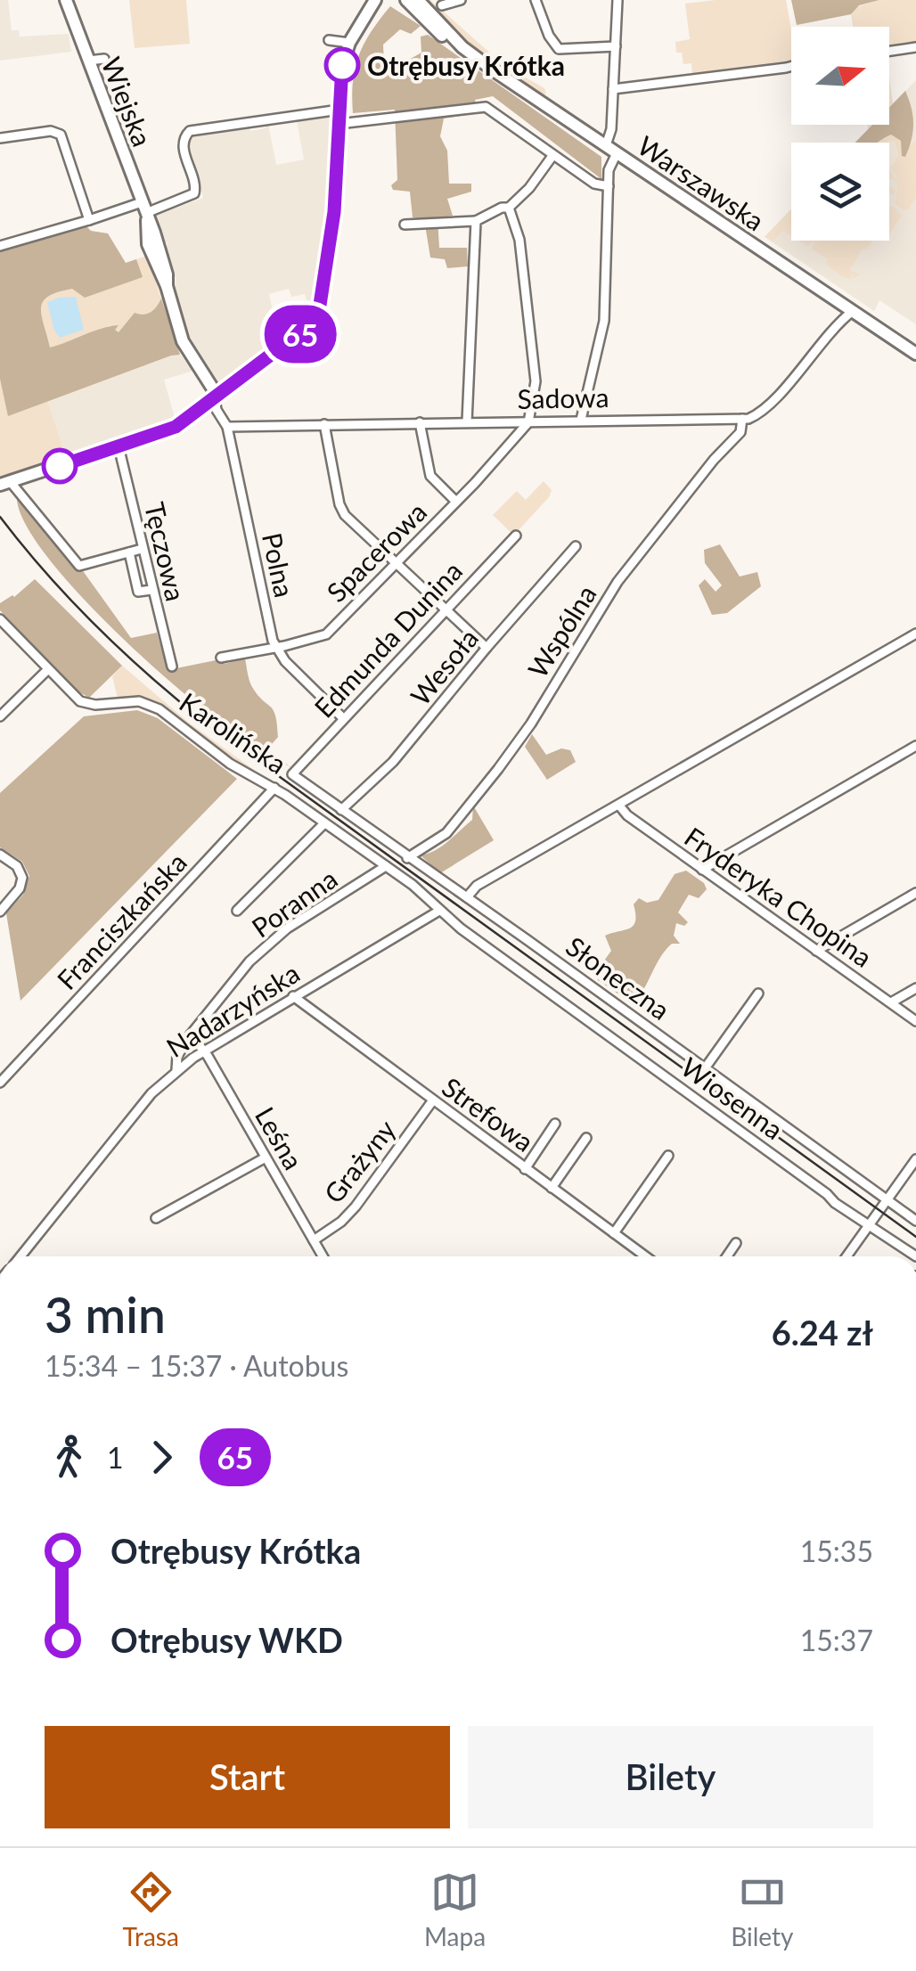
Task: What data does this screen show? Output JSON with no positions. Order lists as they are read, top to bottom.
{
  "streets": {
    "main road": ["Wiejska", "Warszawska"],
    "street": [
      "Sadowa",
      "Tęczowa",
      "Spacerowa",
      "Polna",
      "Wspólna",
      "Edmunda Dunina",
      "Wesoła",
      "Karolińska",
      "Fryderyka Chopina",
      "Poranna",
      "Franciszkańska",
      "Słoneczna",
      "Nadarzyńska",
      "Wiosenna",
      "Strefowa",
      "Leśna",
      "Grażyny"
    ]
  },
  "crossings": [
    ["Wiejska", "Polna"],
    ["Sadowa", "Spacerowa"],
    ["Sadowa", "Polna"],
    ["Sadowa", "Wspólna"],
    ["Spacerowa", "Polna"],
    ["Polna", "Edmunda Dunina"],
    ["Wspólna", "Słoneczna"],
    ["Edmunda Dunina", "Słoneczna"],
    ["Wesoła", "Słoneczna"],
    ["Karolińska", "Poranna"],
    ["Karolińska", "Franciszkańska"],
    ["Karolińska", "Nadarzyńska"],
    ["Karolińska", "Wiosenna"],
    ["Poranna", "Nadarzyńska"],
    ["Poranna", "Leśna"],
    ["Nadarzyńska", "Wiosenna"],
    ["Nadarzyńska", "Strefowa"],
    ["Nadarzyńska", "Leśna"],
    ["Strefowa", "Grażyny"],
    ["Leśna", "Grażyny"]
  ],
  "places": ["Otrębusy Krótka"],
  "lines": ["bus line 65"],
  "north": "right",
  "page": {
    "on_map": "65",
    "heading": ["3 min", "15:34 – 15:37 · Autobus", "6.24 zł"],
    "legs": ["1", "65"],
    "list": [
      {
        "name": "Otrębusy Krótka",
        "value": "15:35"
      },
      {
        "name": "Otrębusy WKD",
        "value": "15:37"
      }
    ],
    "buttons": ["Start", "Bilety"],
    "tabs": ["Trasa", "Mapa", "Bilety"]
  }
}
